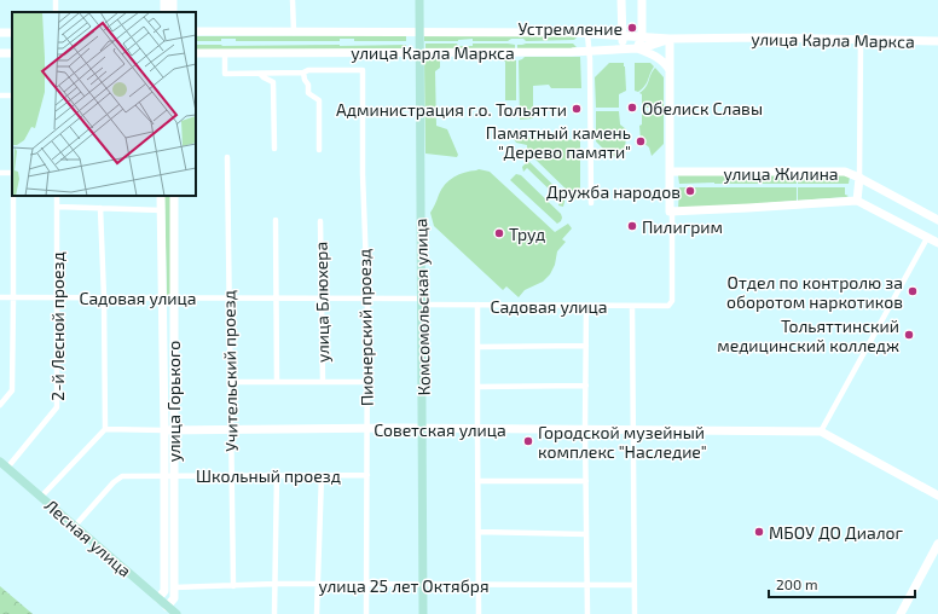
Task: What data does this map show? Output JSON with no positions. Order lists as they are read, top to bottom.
{
  "streets": {
    "main road": [
      "улица Карла Маркса",
      "улица Жилина",
      "Комсомольская улица",
      "улица Горького",
      "Советская улица",
      "Лесная улица"
    ],
    "street": [
      "Садовая улица",
      "улица Блюхера",
      "2-й Лесной проезд",
      "Пионерский проезд",
      "Учительский проезд",
      "Школьный проезд",
      "улица 25 лет Октября"
    ]
  },
  "crossings": [
    ["улица Карла Маркса", "Комсомольская улица"],
    ["улица Жилина", "Садовая улица"],
    ["Садовая улица", "улица Блюхера"],
    ["Садовая улица", "Комсомольская улица"],
    ["Садовая улица", "2-й Лесной проезд"],
    ["Садовая улица", "Пионерский проезд"],
    ["Садовая улица", "Учительский проезд"],
    ["Садовая улица", "улица Горького"],
    ["Комсомольская улица", "Советская улица"],
    ["Комсомольская улица", "улица 25 лет Октября"],
    ["2-й Лесной проезд", "Лесная улица"],
    ["Пионерский проезд", "Советская улица"],
    ["Пионерский проезд", "Школьный проезд"],
    ["Пионерский проезд", "улица 25 лет Октября"],
    ["Учительский проезд", "Советская улица"],
    ["Учительский проезд", "Школьный проезд"],
    ["Учительский проезд", "улица 25 лет Октября"],
    ["улица Горького", "Советская улица"],
    ["улица Горького", "Школьный проезд"],
    ["улица Горького", "Лесная улица"],
    ["улица Горького", "улица 25 лет Октября"],
    ["Школьный проезд", "Лесная улица"]
  ],
  "places": [
    "Устремление",
    "Обелиск Славы",
    "Администрация г.о. Тольятти",
    "Памятный камень \"Дерево памяти\"",
    "Дружба народов",
    "Пилигрим",
    "Труд",
    "Отдел по контролю за оборотом наркотиков",
    "Тольяттинский медицинский колледж",
    "Городской музейный комплекс \"Наследие\"",
    "МБОУ ДО Диалог"
  ],
  "scale_bar": "200 m"
}
